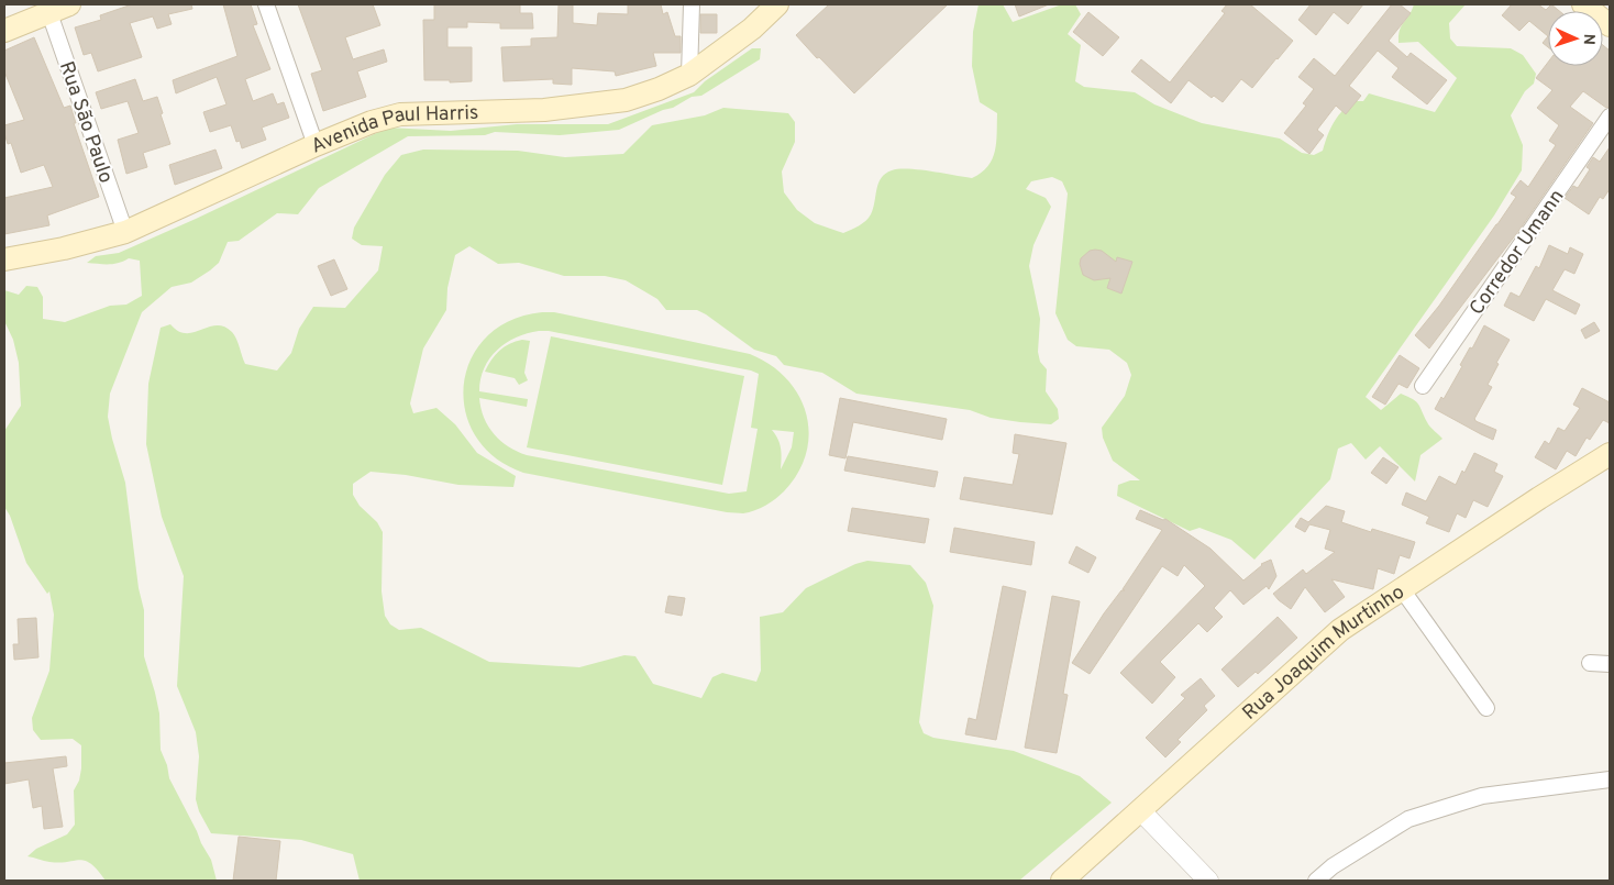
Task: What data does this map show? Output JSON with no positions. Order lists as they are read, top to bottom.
{
  "streets": {
    "main road": ["Avenida Paul Harris", "Rua Joaquim Murtinho"],
    "street": ["Rua São Paulo", "Corredor Umann"]
  },
  "crossings": [
    ["Rua São Paulo", "Avenida Paul Harris"]
  ],
  "north": "right"
}
